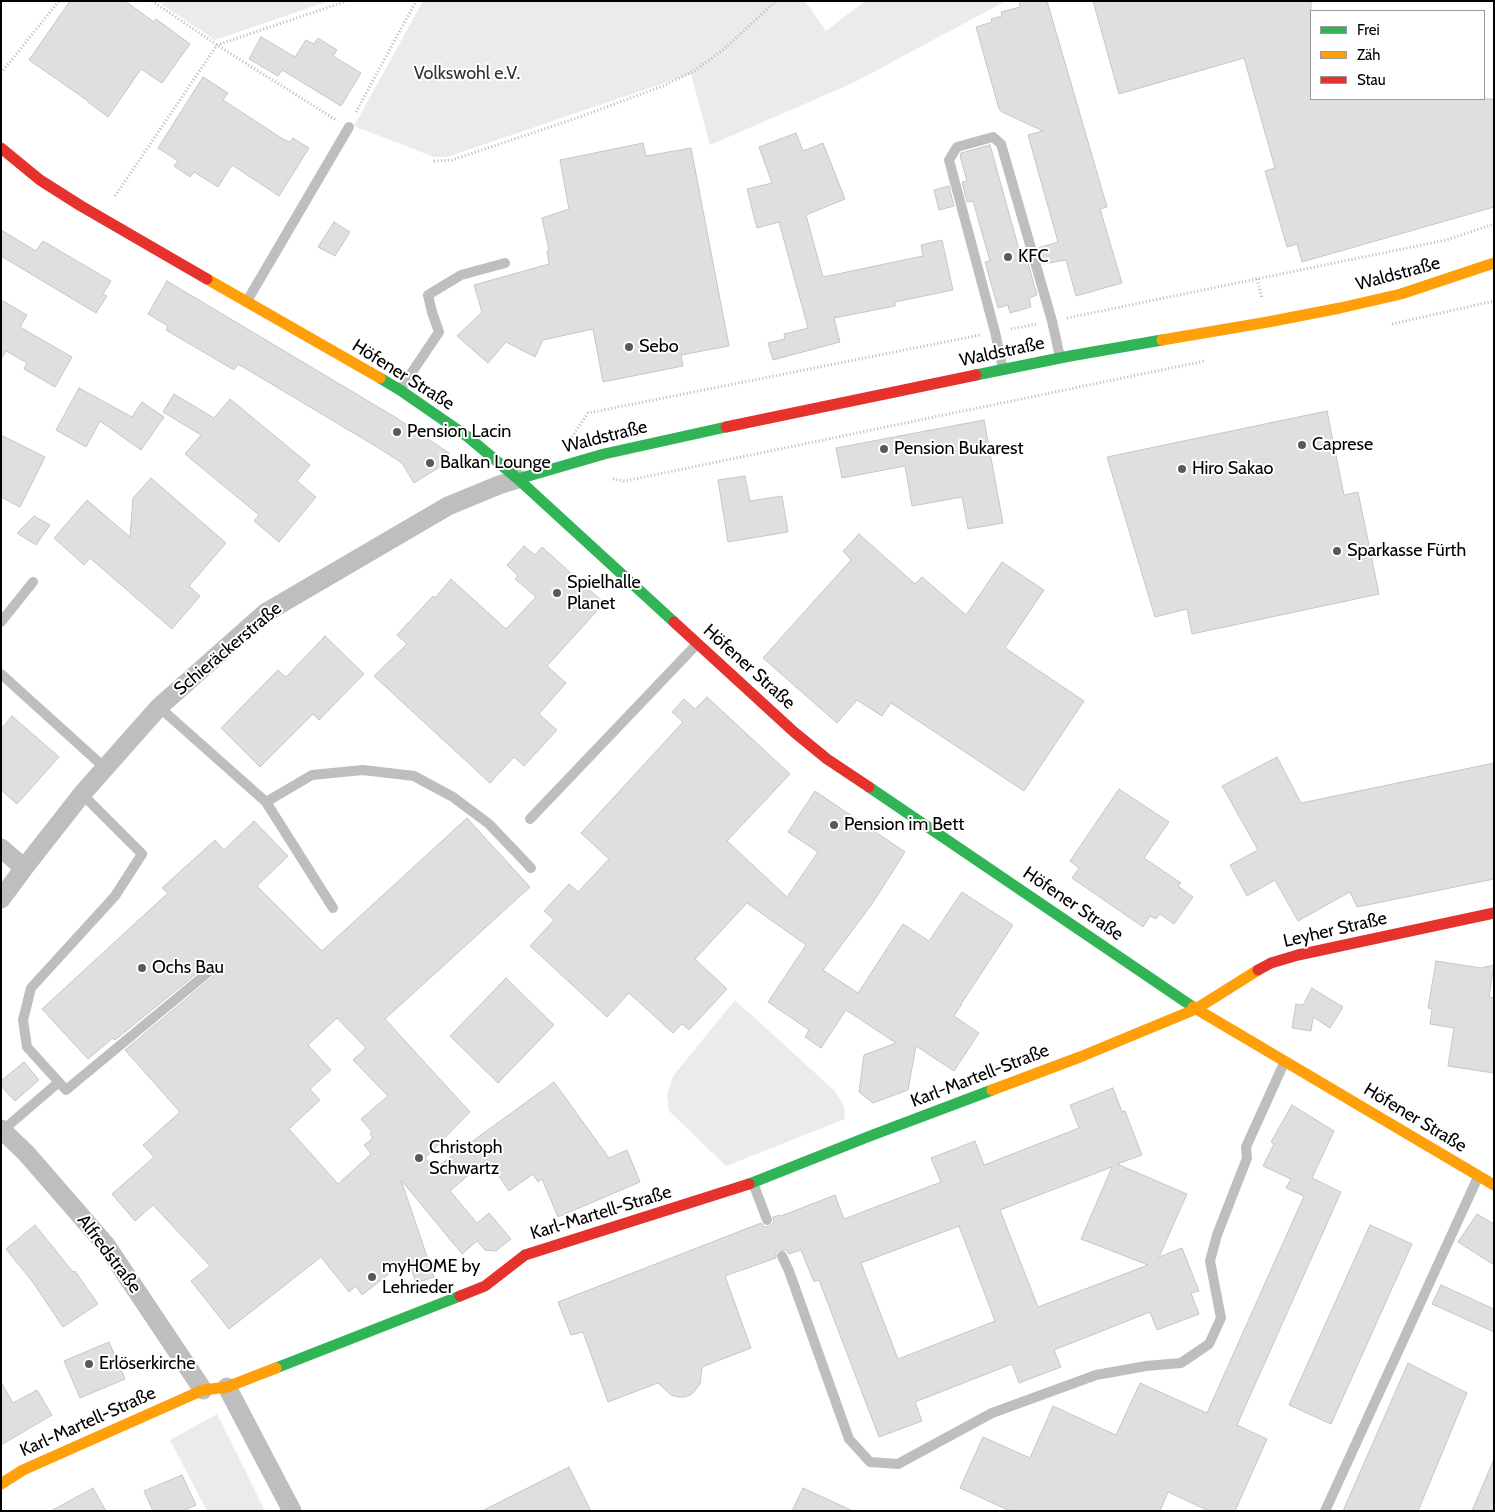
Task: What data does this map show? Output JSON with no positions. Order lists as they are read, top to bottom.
{
  "streets": {
    "street": [
      "Waldstraße",
      "Höfener Straße",
      "Schieräckerstraße",
      "Leyher Straße",
      "Karl-Martell-Straße",
      "Alfredstraße"
    ]
  },
  "crossings": [
    ["Waldstraße", "Höfener Straße"],
    ["Waldstraße", "Schieräckerstraße"],
    ["Höfener Straße", "Schieräckerstraße"],
    ["Höfener Straße", "Leyher Straße"],
    ["Höfener Straße", "Karl-Martell-Straße"],
    ["Leyher Straße", "Karl-Martell-Straße"],
    ["Karl-Martell-Straße", "Alfredstraße"]
  ],
  "parks": ["Volkswohl e.V."],
  "places": [
    "KFC",
    "Sebo",
    "Pension Lacin",
    "Caprese",
    "Pension Bukarest",
    "Balkan Lounge",
    "Hiro Sakao",
    "Sparkasse Fürth",
    "Spielhalle Planet",
    "Pension im Bett",
    "Ochs Bau",
    "Christoph Schwartz",
    "myHOME by Lehrieder",
    "Erlöserkirche"
  ],
  "legend": ["Frei", "Zäh", "Stau"]
}
